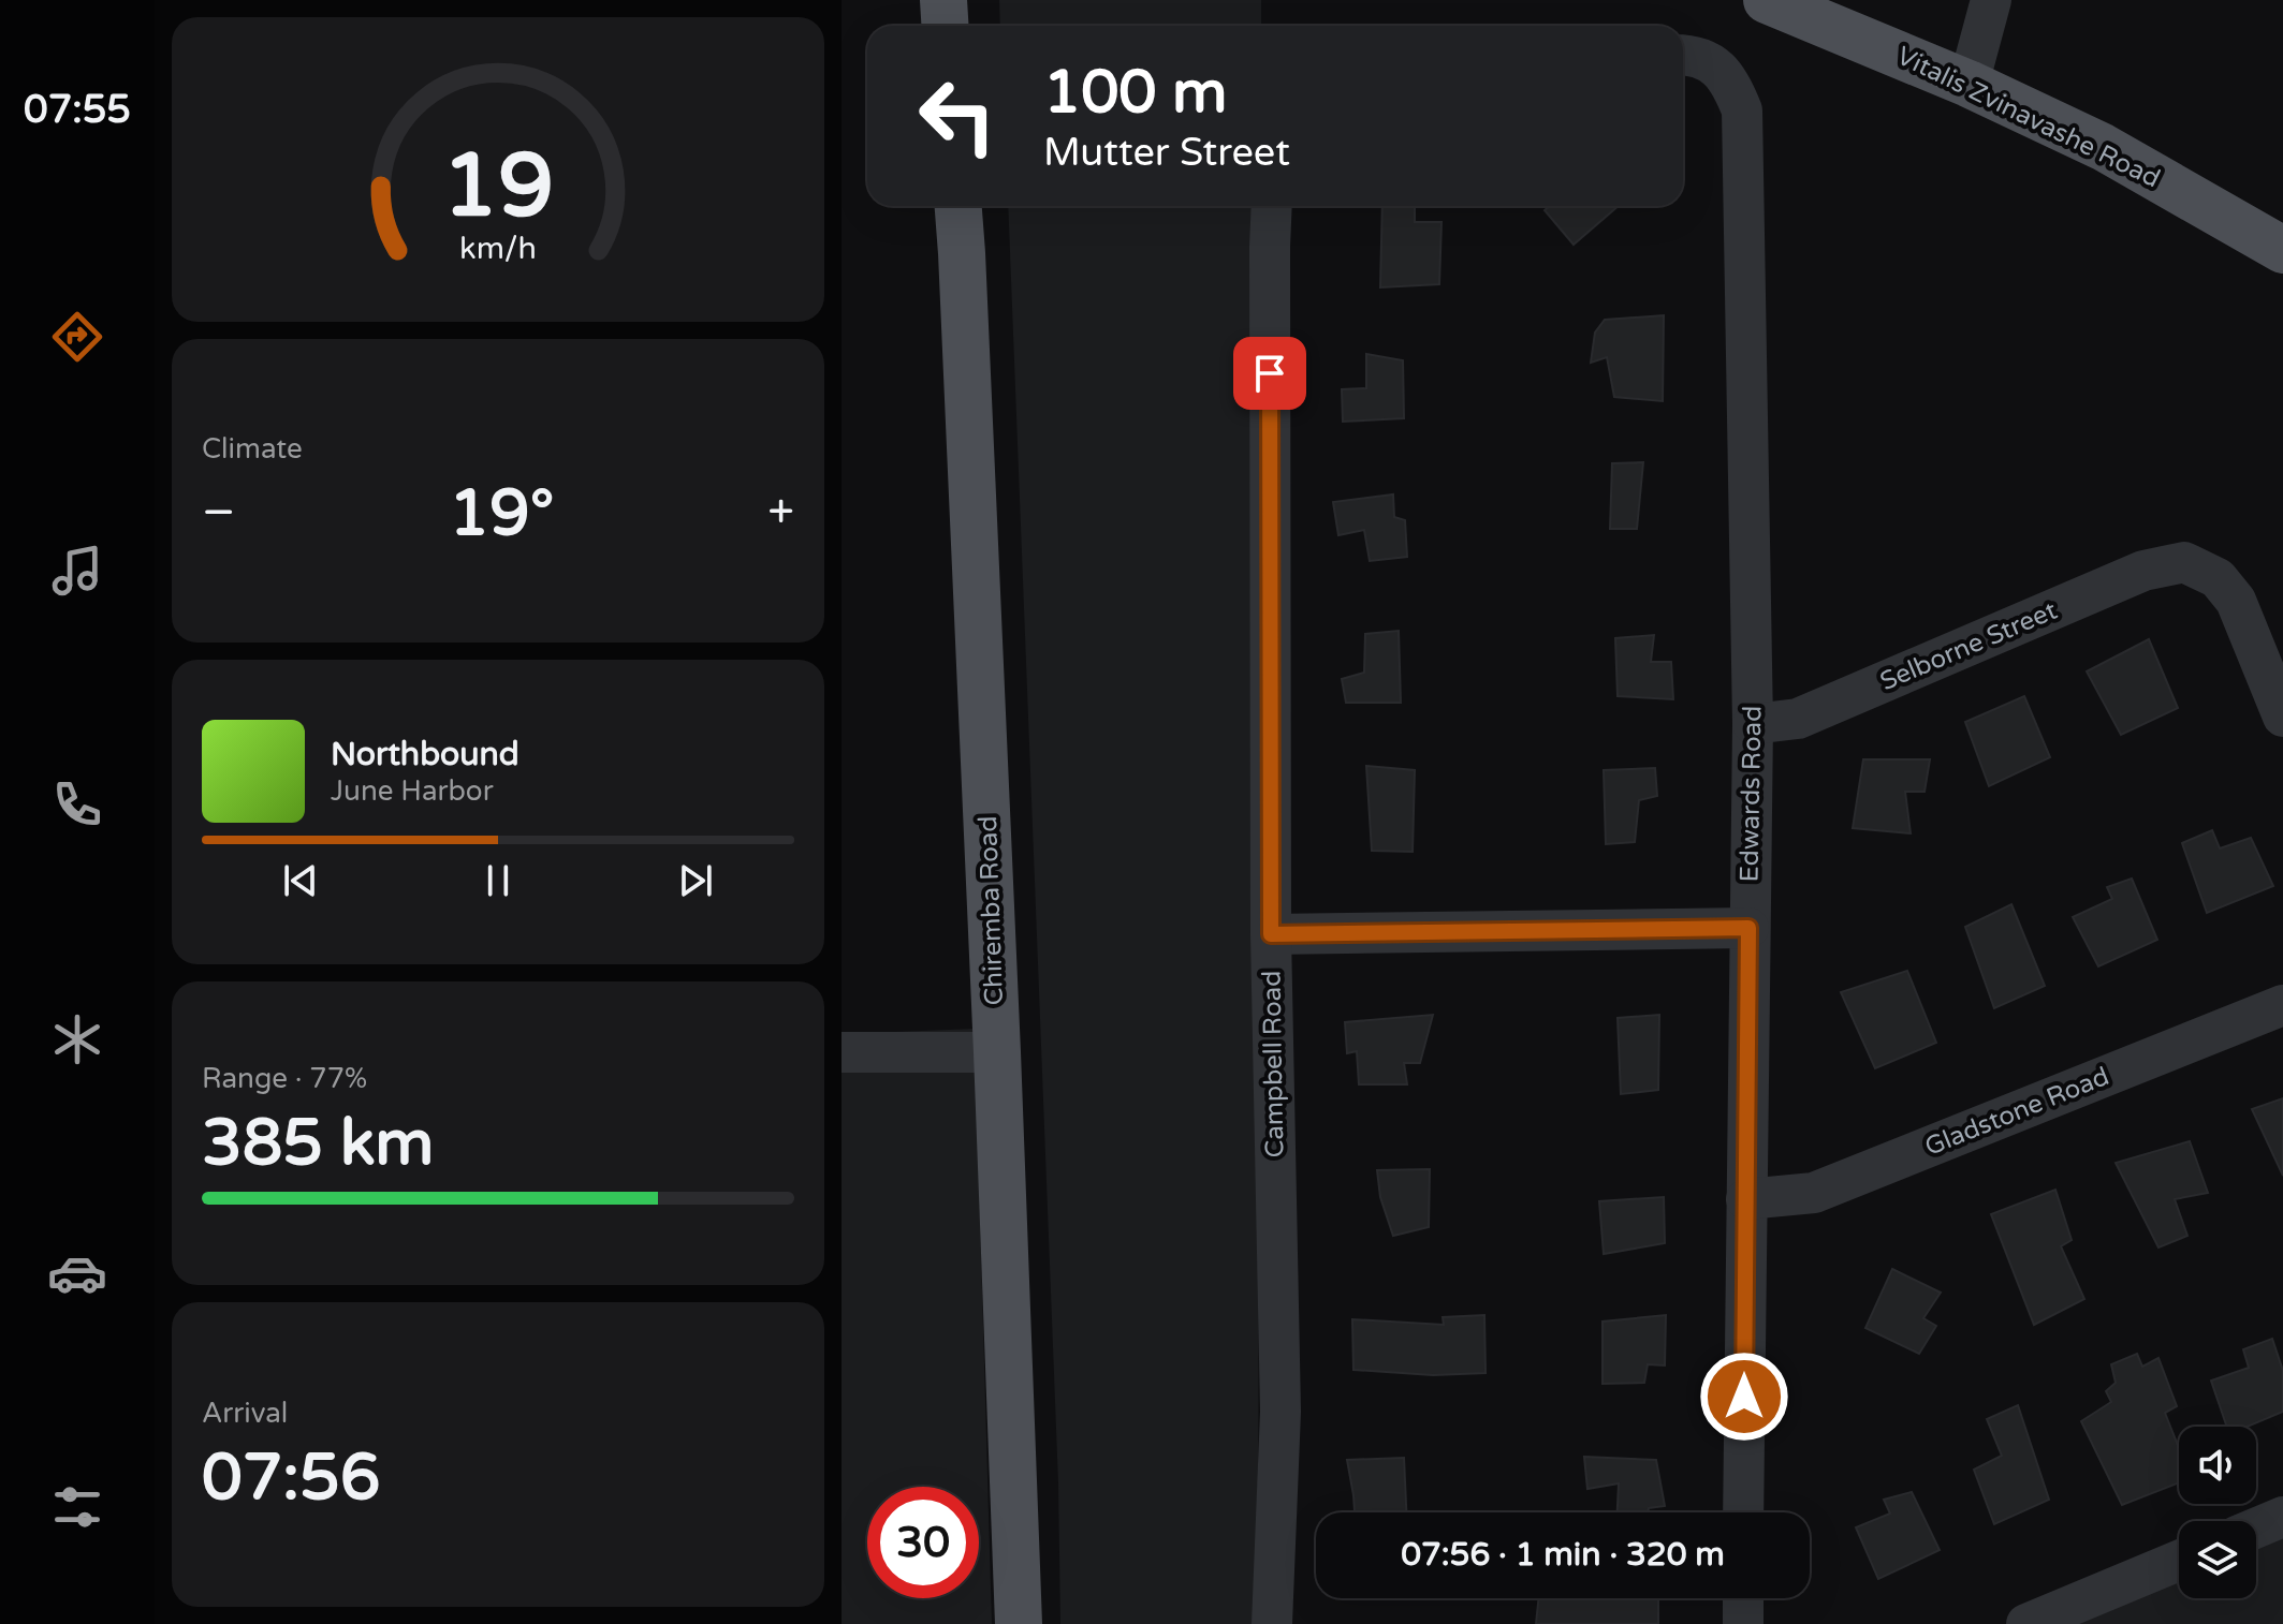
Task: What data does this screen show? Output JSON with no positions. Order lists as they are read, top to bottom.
{
  "streets": {
    "main road": ["Vitalis Zvinavashe Road", "Chiremba Road"],
    "street": [
      "Selborne Street",
      "Edwards Road",
      "Campbell Road",
      "Gladstone Road"
    ]
  },
  "crossings": [
    ["Selborne Street", "Edwards Road"],
    ["Edwards Road", "Gladstone Road"]
  ],
  "page": {
    "tabs": "07:55",
    "turn": ["100 m", "Mutter Street"],
    "tile": [
      "Climate",
      ["Range · 77%", "385 km"],
      ["Arrival", "07:56"]
    ],
    "heat": ["−", "19°", "+"],
    "song": ["Northbound", "June Harbor"],
    "limit": "30",
    "trip": "07:56 · 1 min · 320 m",
    "gauge": ["19", "km/h"]
  }
}
